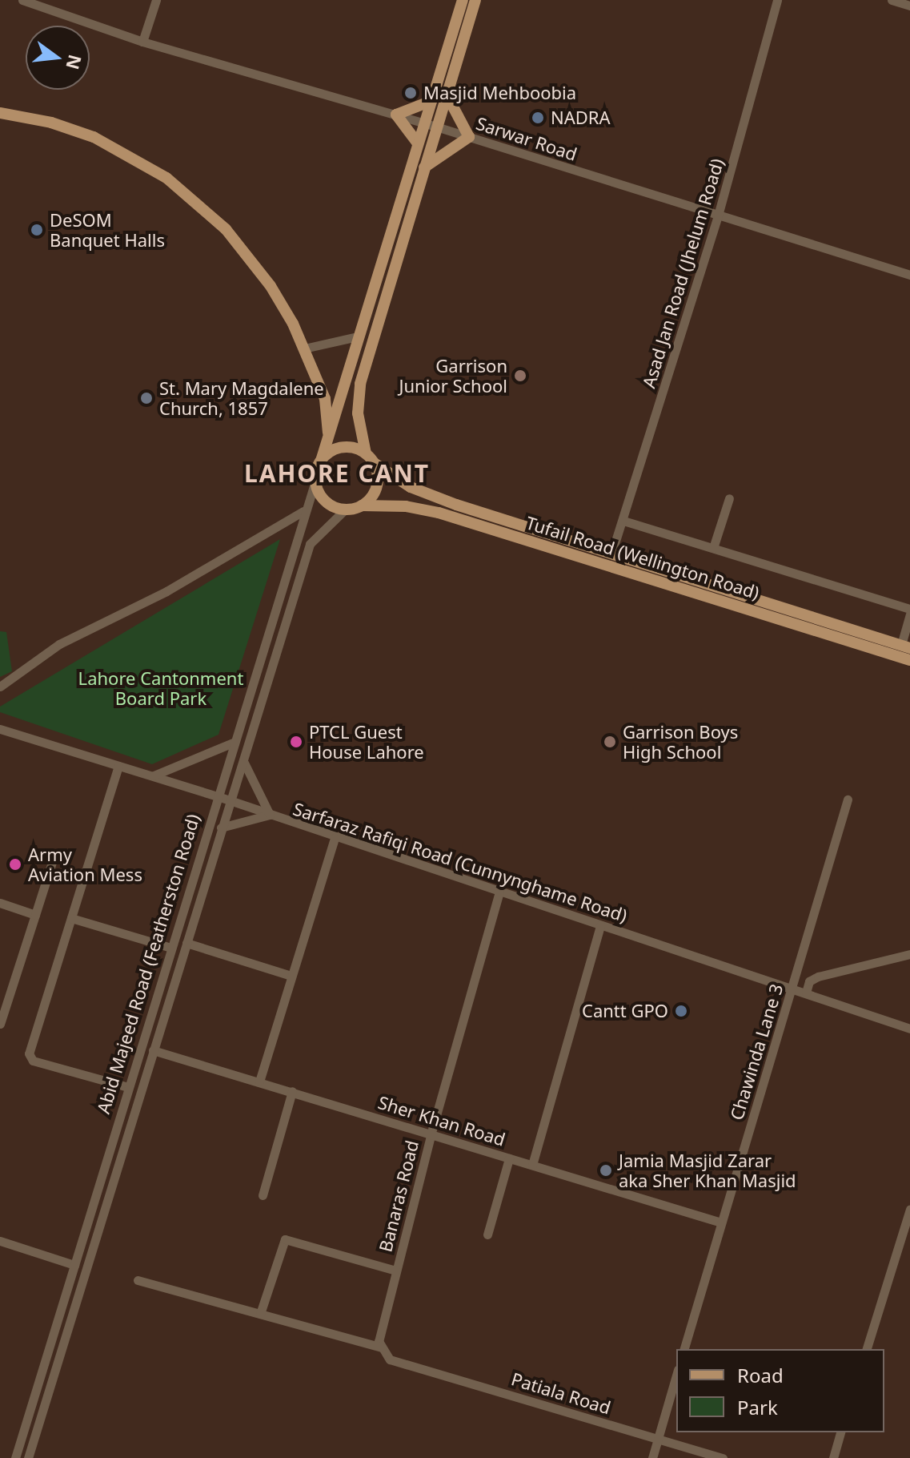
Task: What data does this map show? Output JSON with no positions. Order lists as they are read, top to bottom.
{
  "streets": {
    "main road": ["Tufail Road (Wellington Road)"],
    "street": [
      "Sarwar Road",
      "Asad Jan Road (Jhelum Road)",
      "Sarfaraz Rafiqi Road (Cunnynghame Road)",
      "Abid Majeed Road (Featherston Road)",
      "Chawinda Lane 3",
      "Sher Khan Road",
      "Banaras Road",
      "Patiala Road"
    ]
  },
  "crossings": [
    ["Sarwar Road", "Asad Jan Road (Jhelum Road)"],
    ["Asad Jan Road (Jhelum Road)", "Tufail Road (Wellington Road)"],
    ["Tufail Road (Wellington Road)", "Abid Majeed Road (Featherston Road)"],
    ["Sarfaraz Rafiqi Road (Cunnynghame Road)", "Abid Majeed Road (Featherston Road)"],
    ["Sarfaraz Rafiqi Road (Cunnynghame Road)", "Chawinda Lane 3"],
    ["Sarfaraz Rafiqi Road (Cunnynghame Road)", "Banaras Road"],
    ["Abid Majeed Road (Featherston Road)", "Sher Khan Road"],
    ["Chawinda Lane 3", "Sher Khan Road"],
    ["Sher Khan Road", "Banaras Road"],
    ["Banaras Road", "Patiala Road"]
  ],
  "districts": ["LAHORE CANT"],
  "parks": ["Lahore Cantonment Board Park"],
  "places": [
    "Masjid Mehboobia",
    "NADRA",
    "DeSOM Banquet Halls",
    "Garrison Junior School",
    "St. Mary Magdalene Church, 1857",
    "PTCL Guest House Lahore",
    "Garrison Boys High School",
    "Army Aviation Mess",
    "Cantt GPO",
    "Jamia Masjid Zarar aka Sher Khan Masjid"
  ],
  "legend": ["Road", "Park"],
  "north": "right"
}
